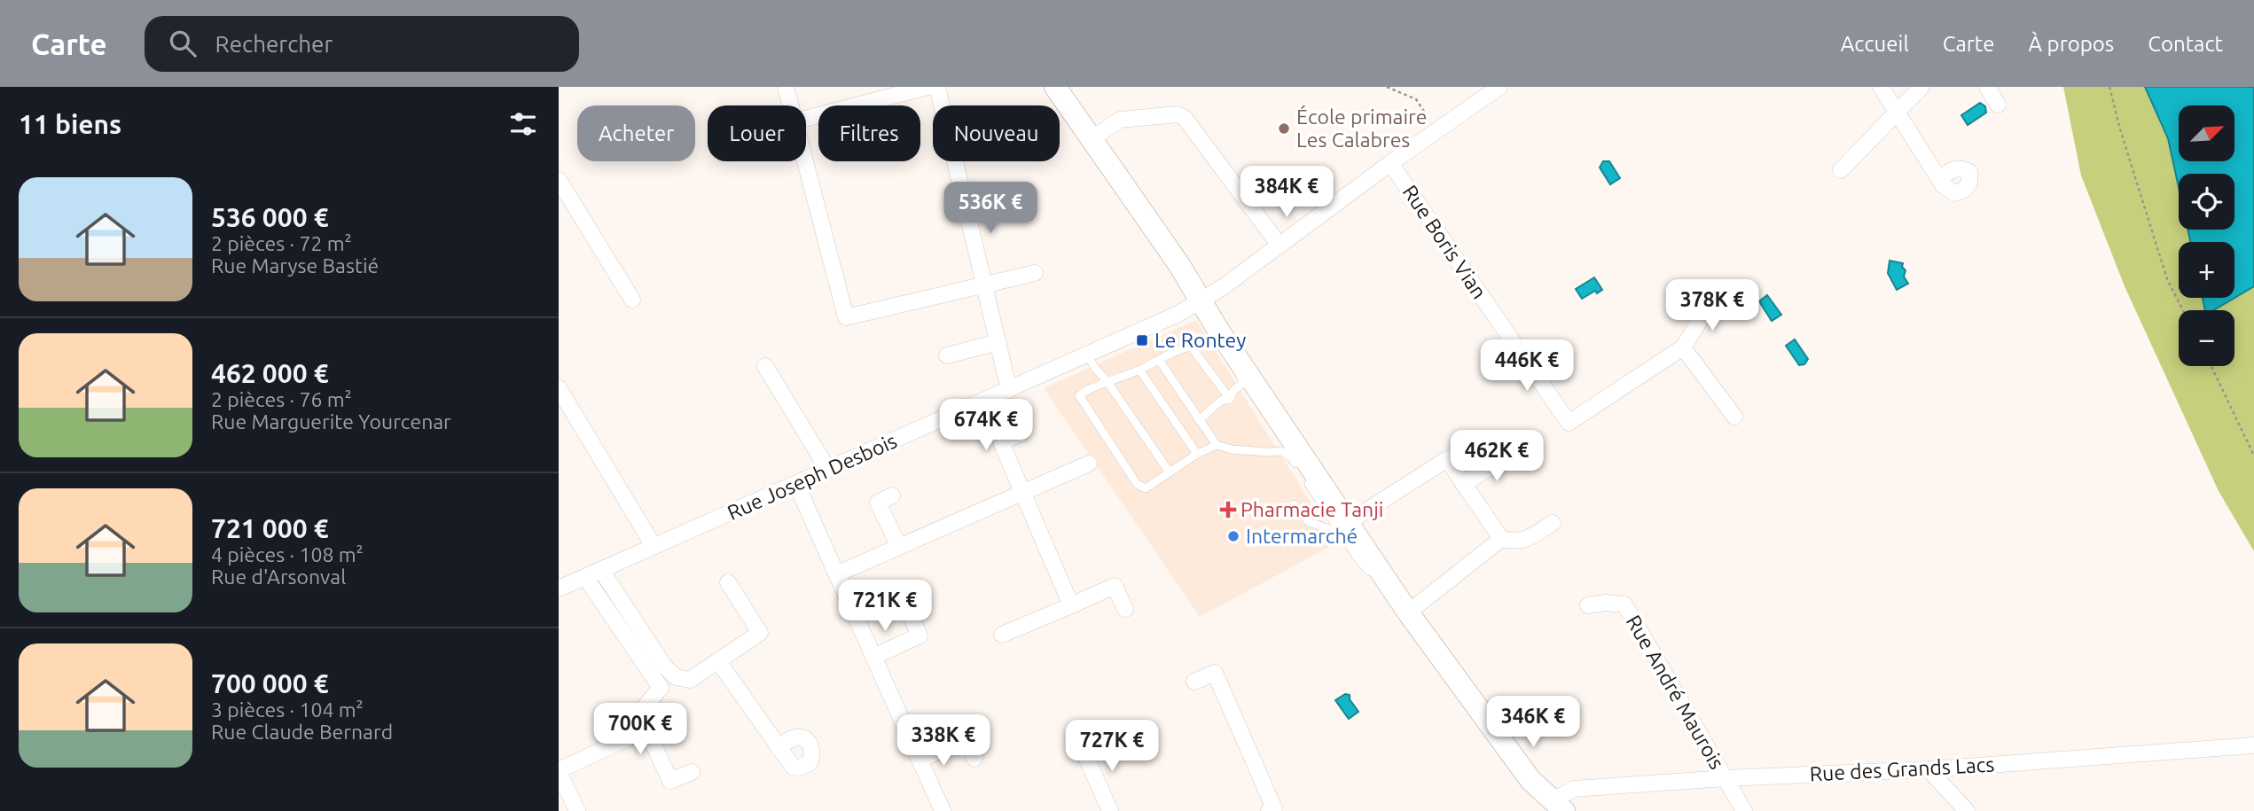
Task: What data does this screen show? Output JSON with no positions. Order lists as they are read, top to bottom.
{
  "streets": {
    "street": [
      "Rue Boris Vian",
      "Rue Joseph Desbois",
      "Rue André Maurois",
      "Rue des Grands Lacs"
    ]
  },
  "crossings": [
    ["Rue Boris Vian", "Rue Joseph Desbois"],
    ["Rue André Maurois", "Rue des Grands Lacs"]
  ],
  "places": {
    "other": ["École primaire Les Calabres", "Intermarché"],
    "transit": ["Le Rontey"],
    "health": ["Pharmacie Tanji"]
  },
  "north": "top right",
  "page": {
    "header": "Carte",
    "search": "Rechercher",
    "nav": [
      "Accueil",
      "Carte",
      "À propos",
      "Contact"
    ],
    "heading": "11 biens",
    "map_buttons": ["+", "−"],
    "chip": [
      "Acheter",
      "Louer",
      "Filtres",
      "Nouveau"
    ],
    "list": [
      {
        "name": "536 000 €",
        "note": "2 pièces · 72 m² · Rue Maryse Bastié"
      },
      {
        "name": "462 000 €",
        "note": "2 pièces · 76 m² · Rue Marguerite Yourcenar"
      },
      {
        "name": "721 000 €",
        "note": "4 pièces · 108 m² · Rue d'Arsonval"
      },
      {
        "name": "700 000 €",
        "note": "3 pièces · 104 m² · Rue Claude Bernard"
      }
    ],
    "price": [
      "384K €",
      "536K €",
      "378K €",
      "446K €",
      "674K €",
      "462K €",
      "721K €",
      "346K €",
      "700K €",
      "338K €",
      "727K €"
    ]
  }
}
